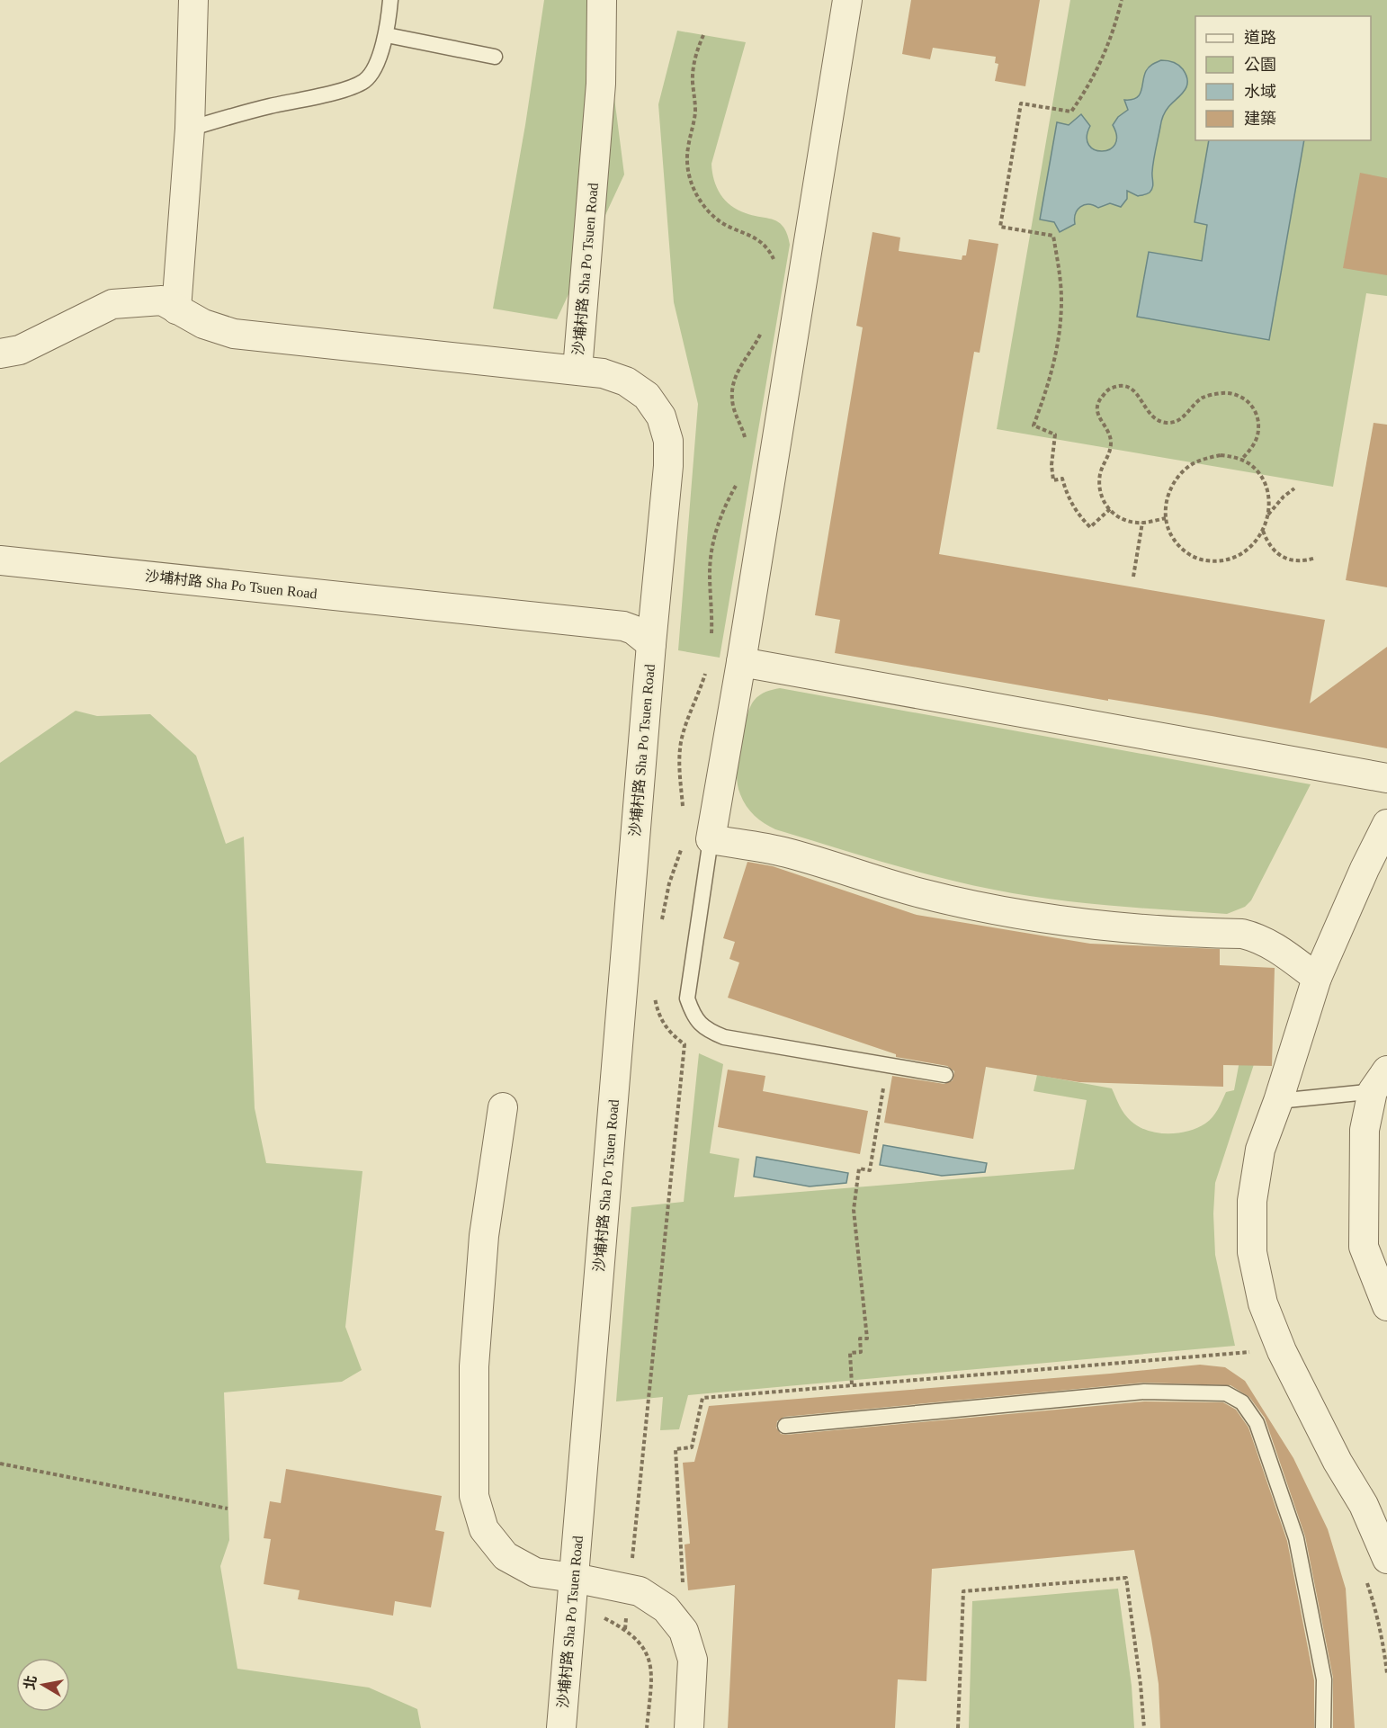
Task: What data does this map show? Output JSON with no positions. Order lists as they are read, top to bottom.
{
  "streets": {
    "street": ["沙埔村路 Sha Po Tsuen Road"]
  },
  "legend": [
    "道路",
    "公園",
    "水域",
    "建築"
  ],
  "north": "left"
}
